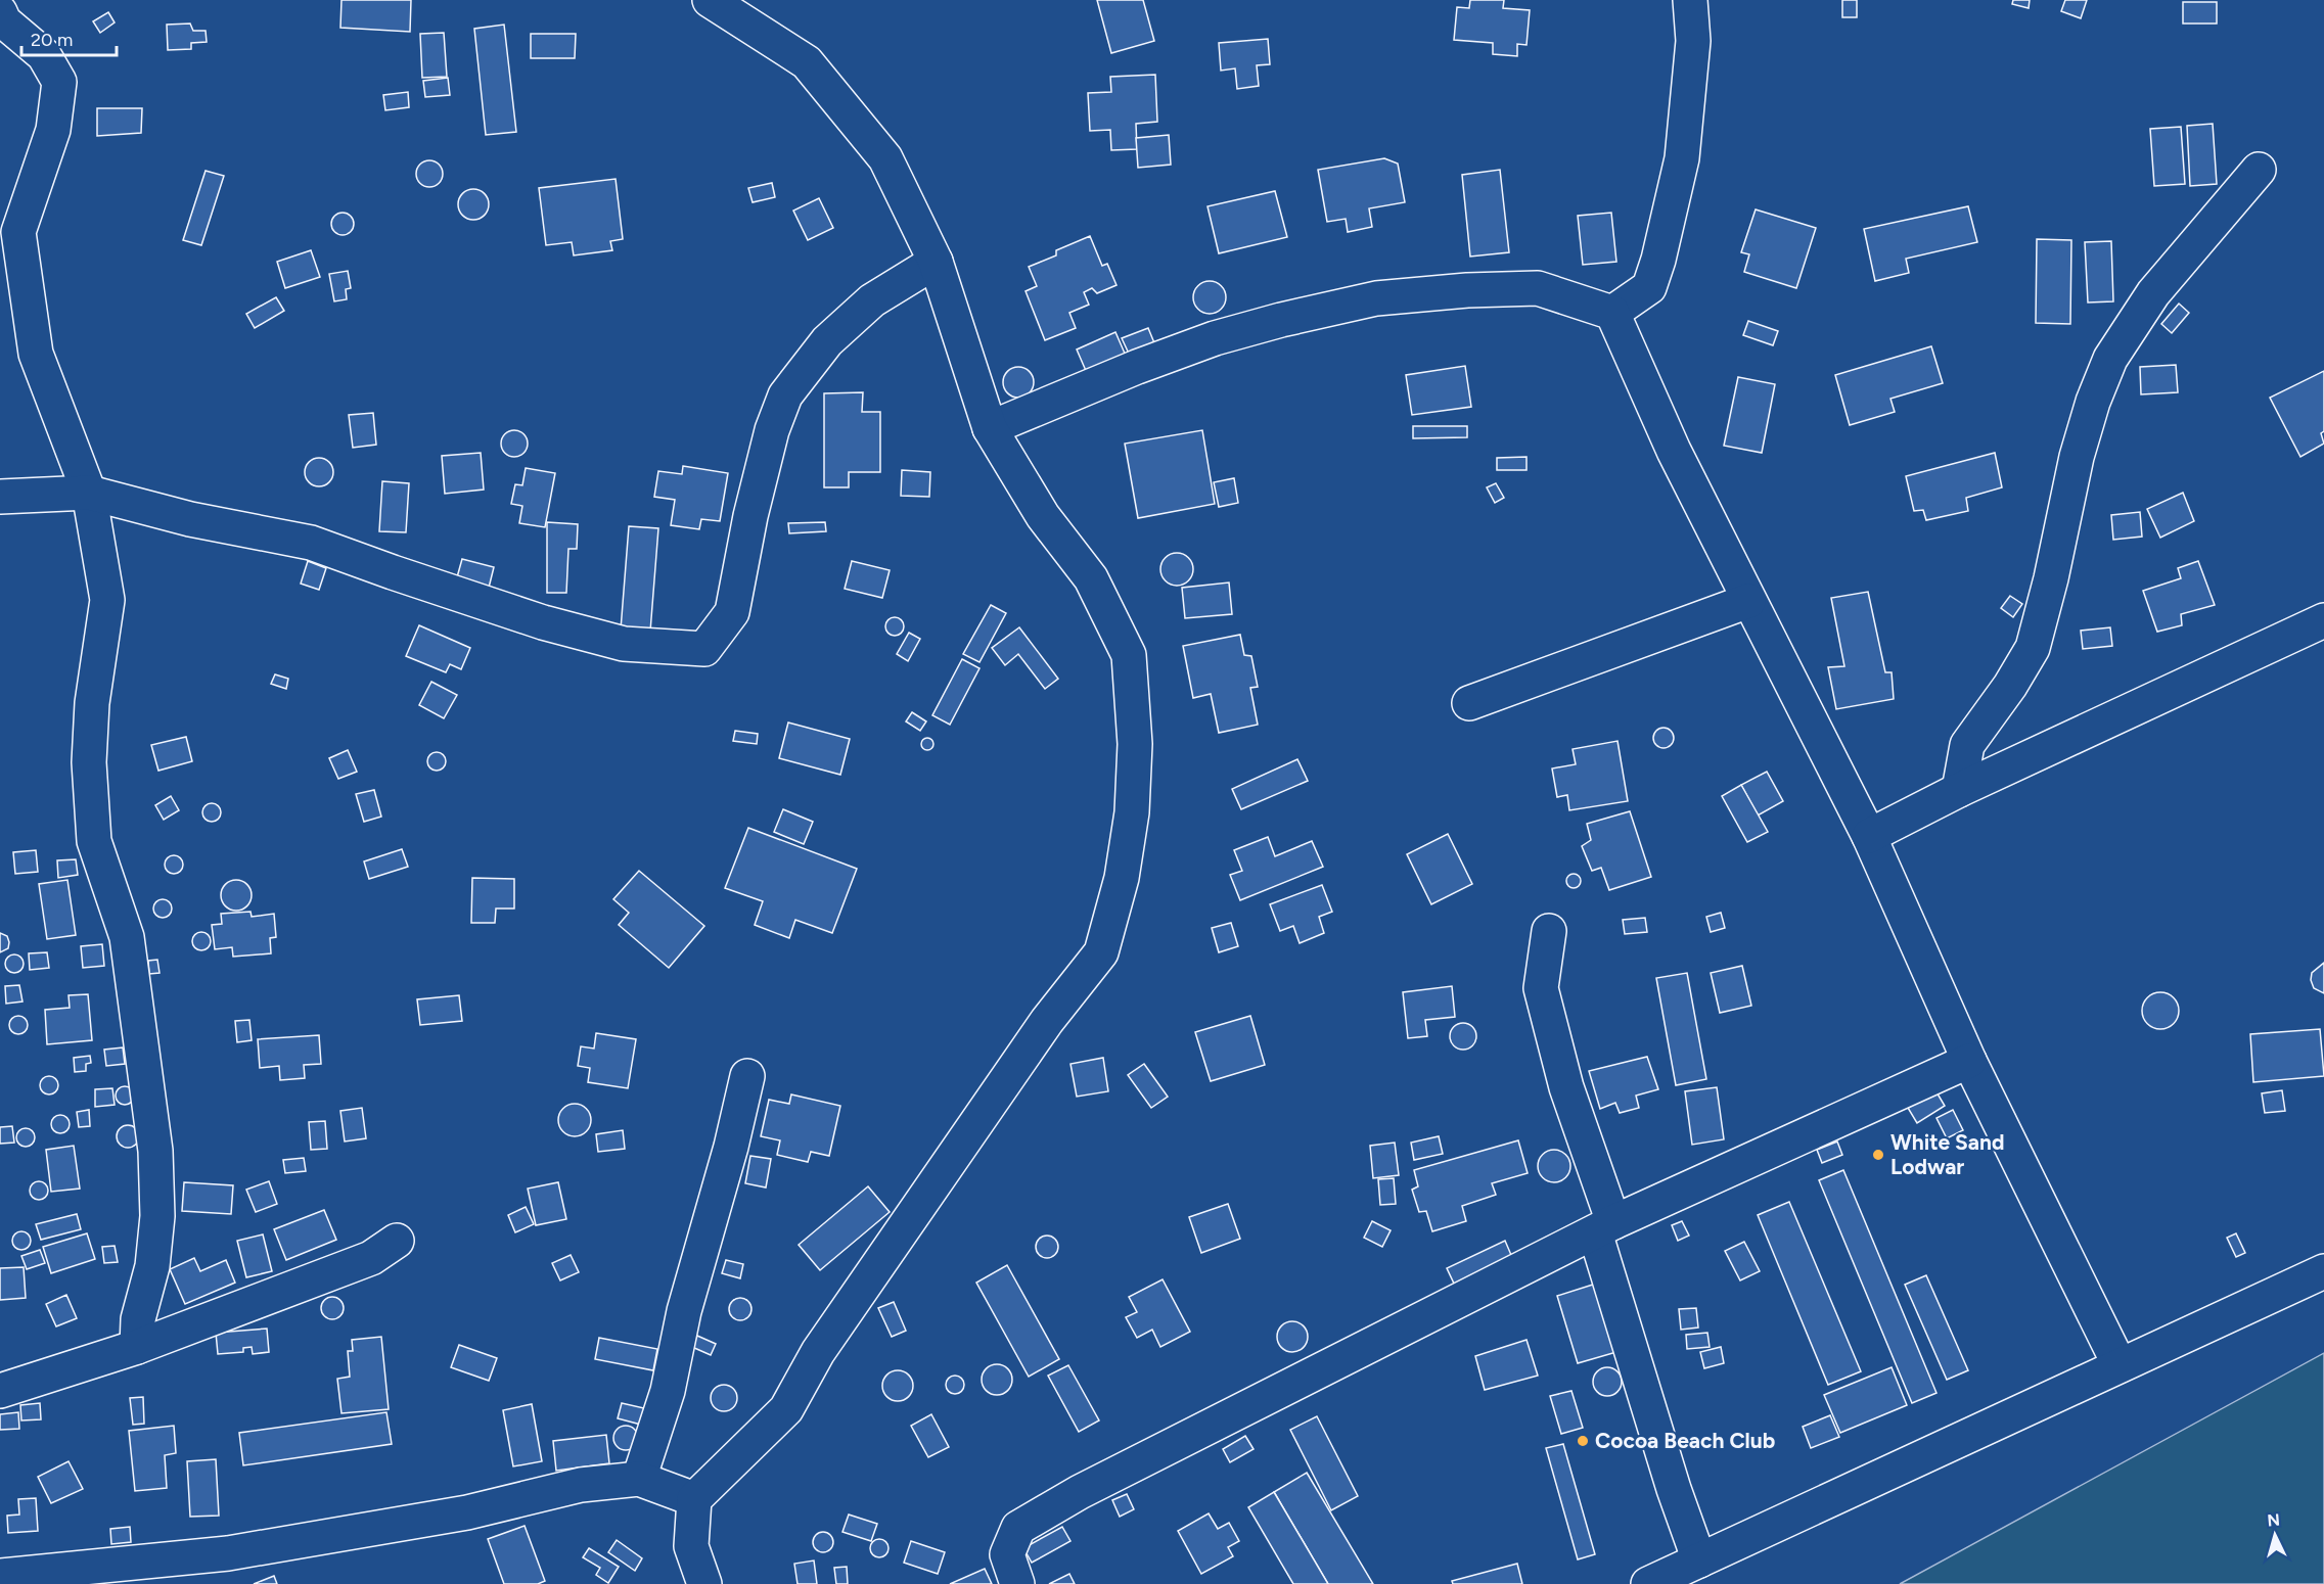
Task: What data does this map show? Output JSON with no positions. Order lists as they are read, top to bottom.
{
  "places": ["White Sand Lodwar", "Cocoa Beach Club"],
  "scale_bar": "20 m",
  "north": "top"
}
